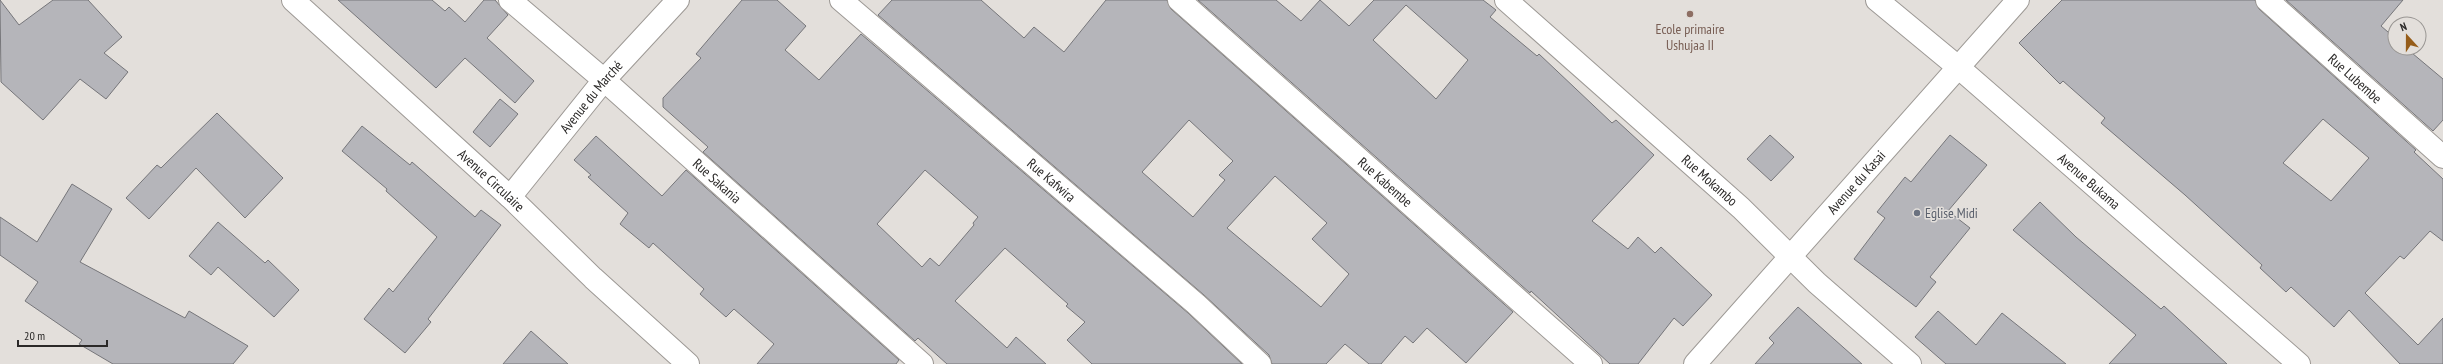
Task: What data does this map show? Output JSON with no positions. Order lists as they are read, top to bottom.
{
  "streets": {
    "street": [
      "Rue Lubembe",
      "Avenue du Marché",
      "Rue Kafwira",
      "Rue Mokambo",
      "Avenue Circulaire",
      "Rue Sakania",
      "Avenue Bukama",
      "Rue Kabembe",
      "Avenue du Kasai"
    ]
  },
  "crossings": [
    ["Avenue du Marché", "Avenue Circulaire"],
    ["Avenue du Marché", "Rue Sakania"],
    ["Rue Mokambo", "Avenue du Kasai"],
    ["Avenue Bukama", "Avenue du Kasai"]
  ],
  "places": ["Ecole primaire Ushujaa II", "Eglise Midi"],
  "scale_bar": "20 m",
  "north": "top"
}
